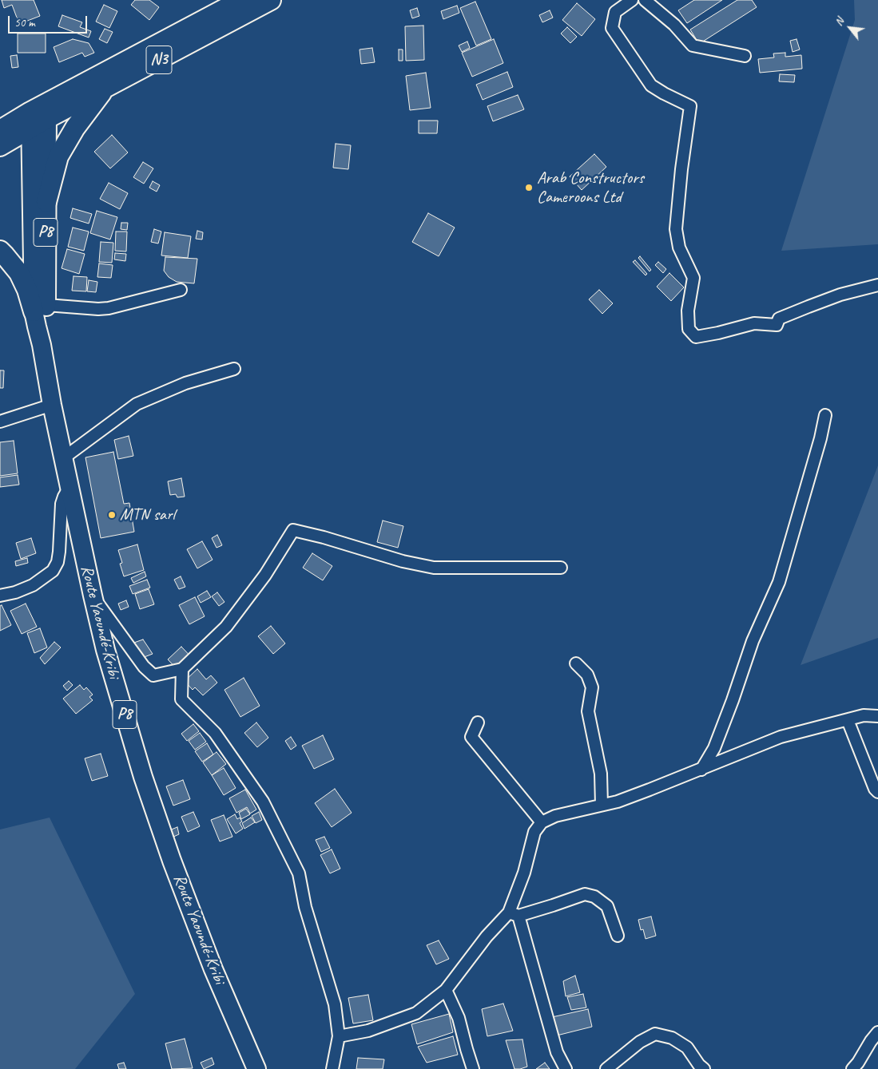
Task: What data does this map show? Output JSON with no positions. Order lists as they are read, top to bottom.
{
  "streets": {
    "highway": ["N3"],
    "main road": ["P8", "Route Yaoundé-Kribi"]
  },
  "crossings": [
    ["N3", "P8"],
    ["P8", "Route Yaoundé-Kribi"]
  ],
  "places": ["Arab Constructors Cameroons Ltd", "MTN sarl"],
  "scale_bar": "50 m",
  "north": "top left"
}
